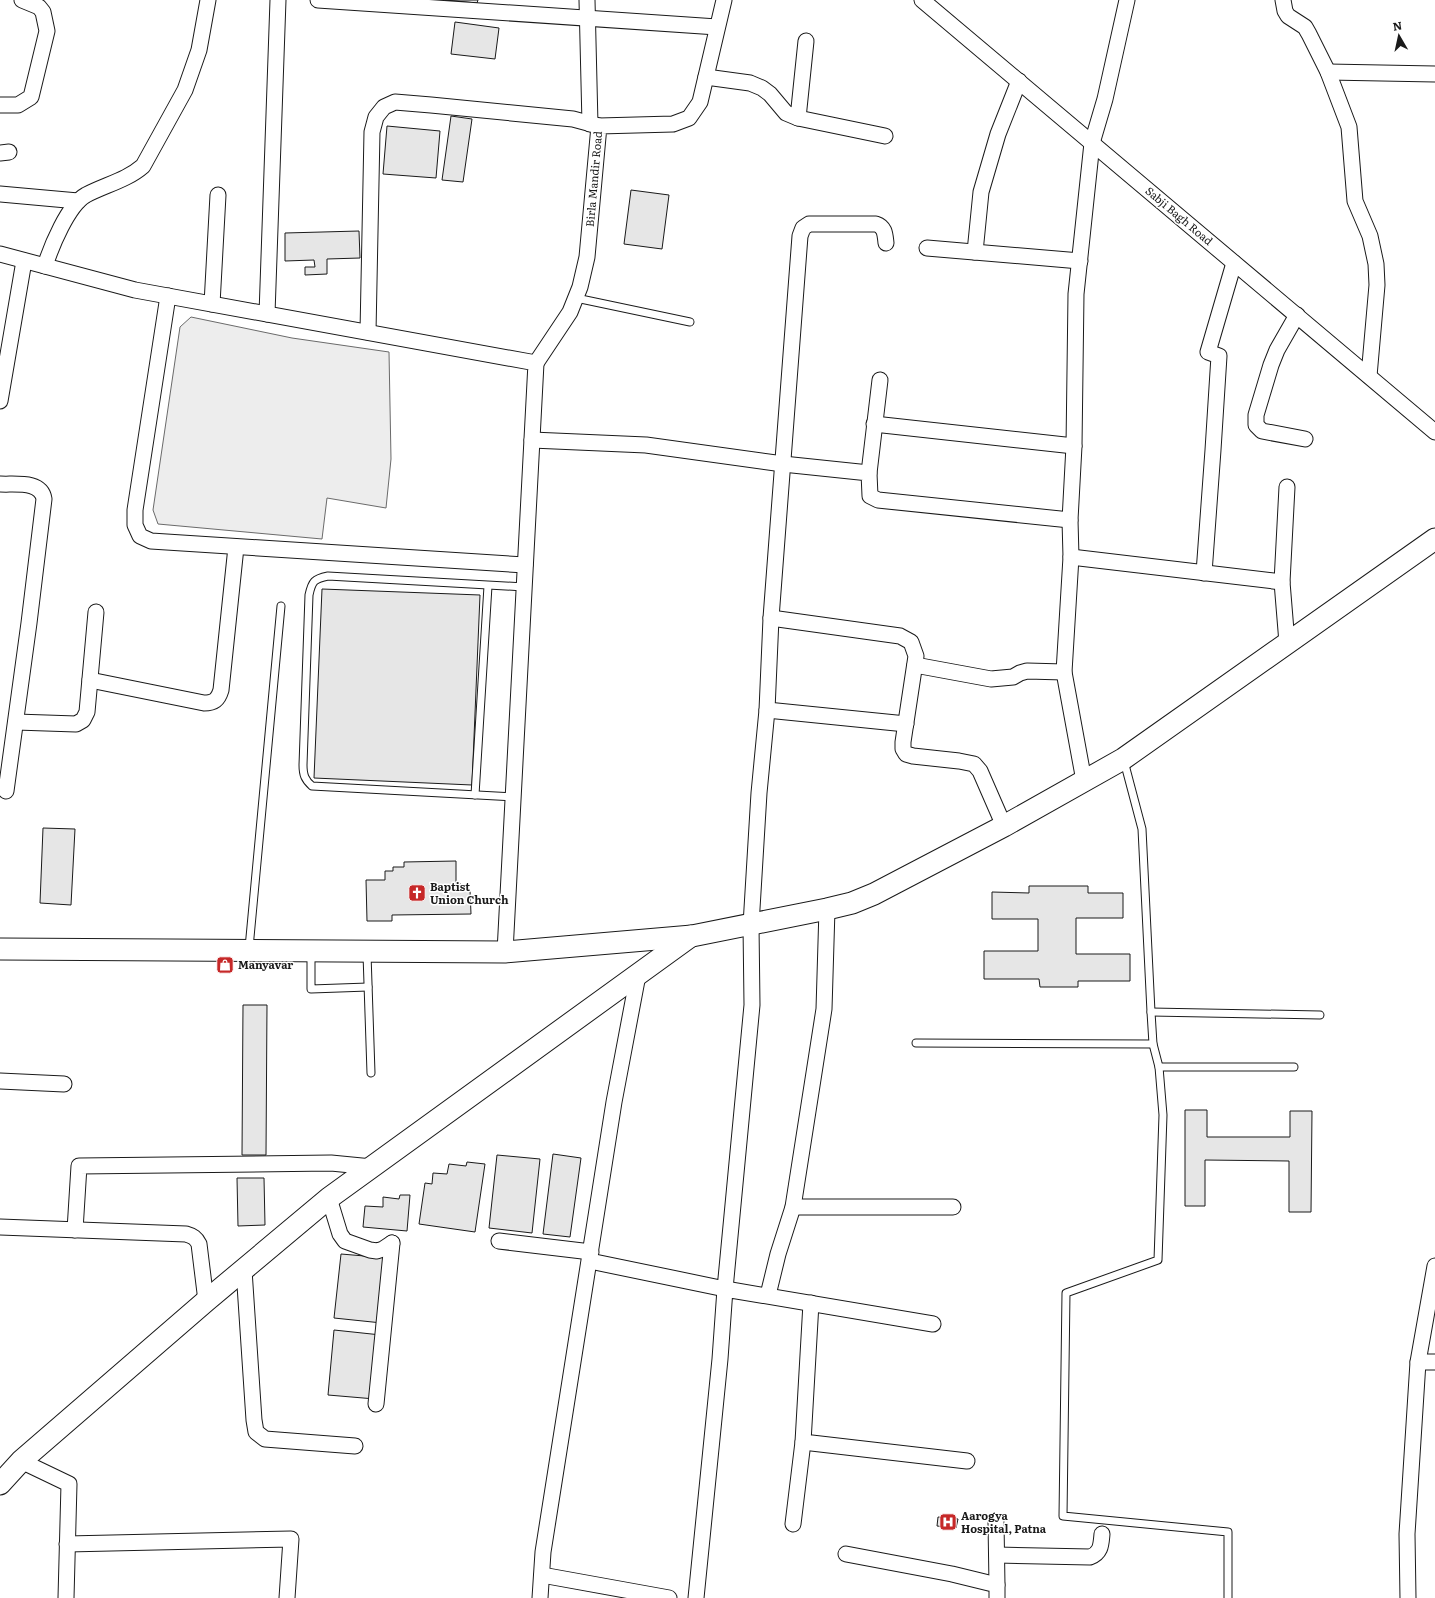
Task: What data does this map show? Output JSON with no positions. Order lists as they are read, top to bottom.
{
  "streets": {
    "street": ["Birla Mandir Road", "Sabji Bagh Road"]
  },
  "places": {
    "church": ["Baptist Union Church"],
    "shop": ["Manyavar"],
    "hospital": ["Aarogya Hospital, Patna"]
  },
  "north": "top"
}
